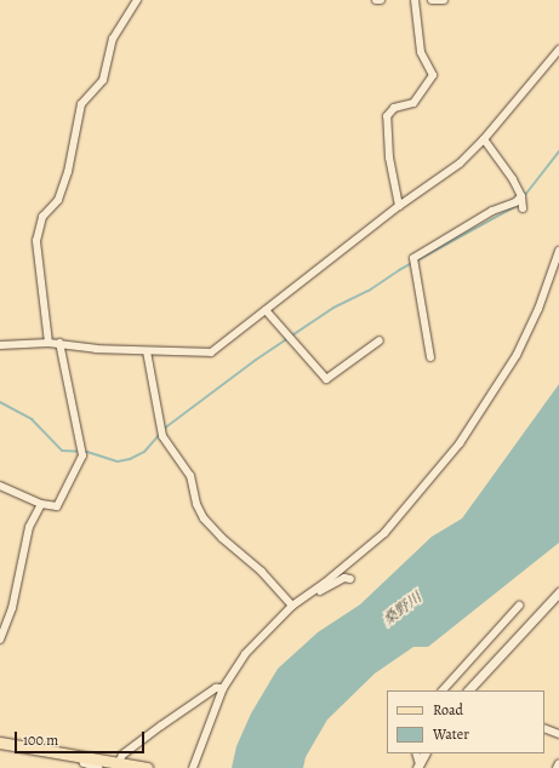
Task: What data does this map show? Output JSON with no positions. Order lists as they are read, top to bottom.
{
  "water": ["桑野川"],
  "legend": ["Road", "Water"],
  "scale_bar": "100 m"
}
